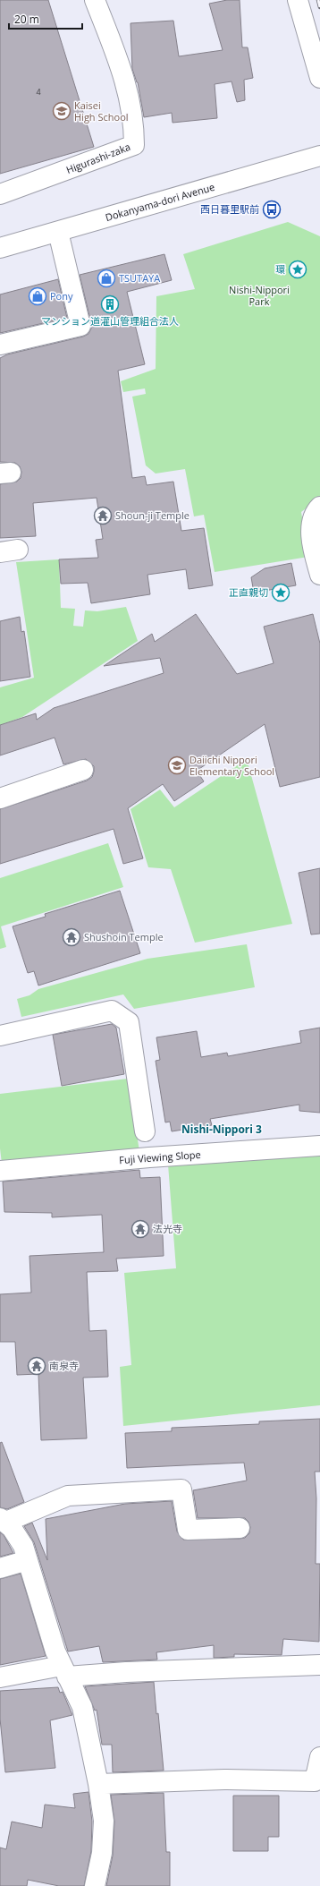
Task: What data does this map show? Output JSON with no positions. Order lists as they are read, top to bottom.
{
  "streets": {
    "street": ["Higurashi-zaka", "Dokanyama-dori Avenue", "Fuji Viewing Slope"]
  },
  "districts": ["Nishi-Nippori 3"],
  "parks": ["Nishi-Nippori Park"],
  "places": {
    "school or university": ["Kaisei High School", "Daiichi Nippori Elementary School"],
    "bus stop": ["西日暮里駅前"],
    "place": ["環", "正直親切"],
    "shop": ["TSUTAYA", "Pony"],
    "building": ["マンション道灌山管理組合法人"],
    "temple": [
      "Shoun-ji Temple",
      "Shushoin Temple",
      "法光寺",
      "南泉寺"
    ]
  },
  "house_numbers": ["4"],
  "scale_bar": "20 m"
}
